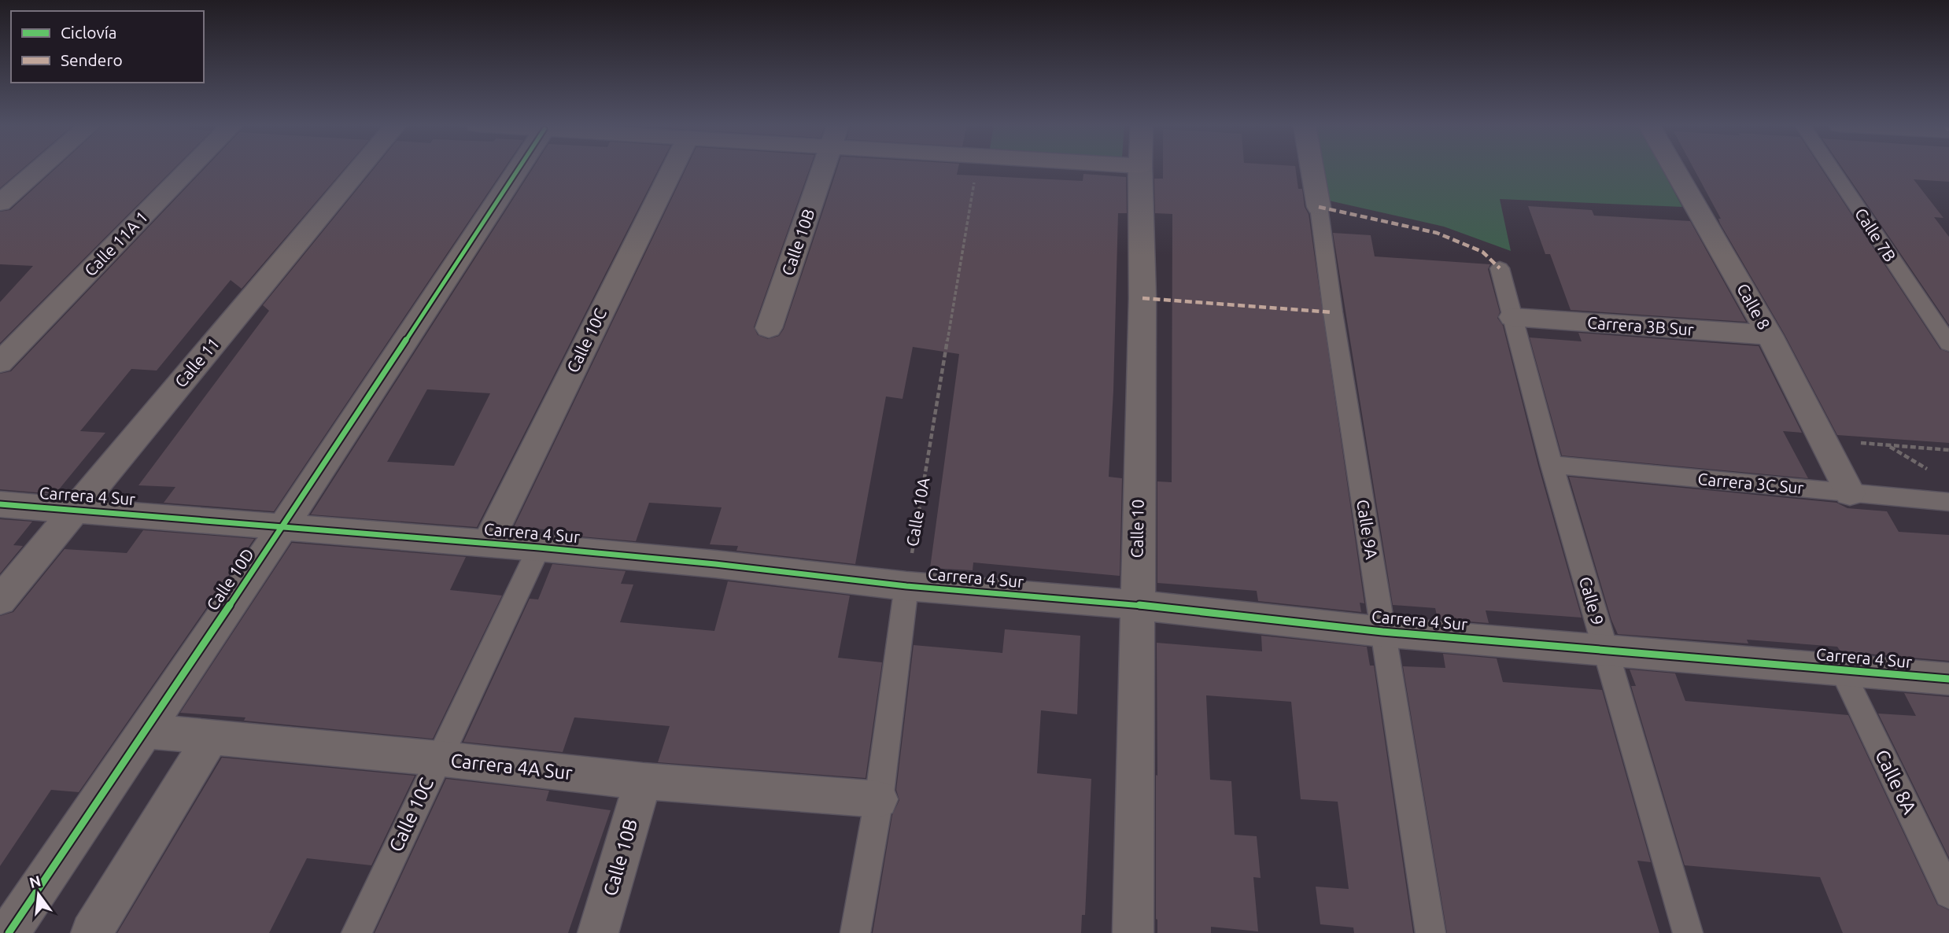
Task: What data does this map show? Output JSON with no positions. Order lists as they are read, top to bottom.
{
  "streets": {
    "street": [
      "Calle 10B",
      "Calle 11A 1",
      "Calle 8",
      "Carrera 3B Sur",
      "Calle 10C",
      "Calle 11",
      "Carrera 4 Sur",
      "Calle 10",
      "Calle 9A",
      "Calle 10D",
      "Carrera 4A Sur"
    ],
    "lane": [
      "Calle 7B",
      "Carrera 3C Sur",
      "Calle 9",
      "Calle 8A"
    ],
    "path": ["Calle 10A"]
  },
  "crossings": [
    ["Calle 10B", "Carrera 4A Sur"],
    ["Calle 8", "Carrera 3B Sur"],
    ["Calle 8", "Carrera 3C Sur"],
    ["Carrera 3B Sur", "Calle 9"],
    ["Calle 10C", "Carrera 4 Sur"],
    ["Calle 10C", "Carrera 4A Sur"],
    ["Calle 11", "Carrera 4 Sur"],
    ["Carrera 3C Sur", "Calle 9"],
    ["Carrera 4 Sur", "Calle 10A"],
    ["Carrera 4 Sur", "Calle 10"],
    ["Carrera 4 Sur", "Calle 9A"],
    ["Carrera 4 Sur", "Calle 10D"],
    ["Carrera 4 Sur", "Calle 9"],
    ["Carrera 4 Sur", "Calle 8A"],
    ["Calle 10D", "Carrera 4A Sur"]
  ],
  "legend": ["Ciclovía", "Sendero"],
  "north": "top"
}
